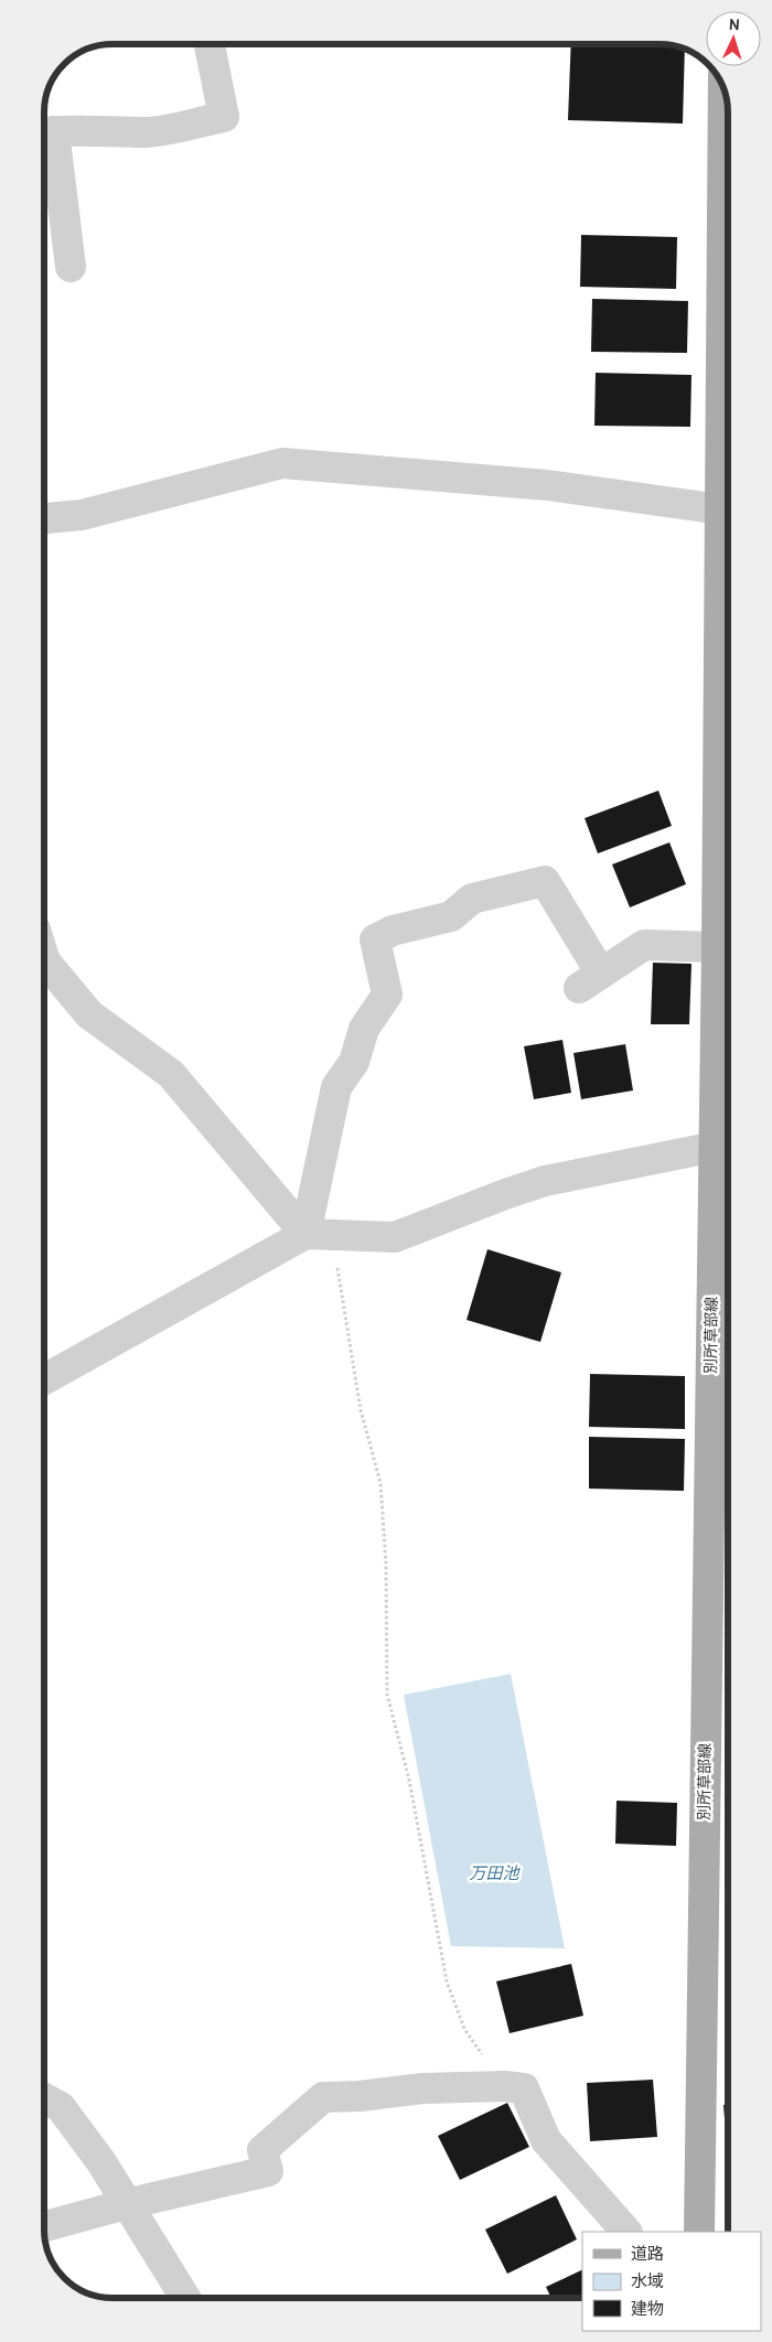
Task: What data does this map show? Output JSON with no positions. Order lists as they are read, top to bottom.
{
  "streets": {
    "main road": ["別所草部線"]
  },
  "water": ["万田池"],
  "legend": ["道路", "水域", "建物"],
  "north": "top"
}
